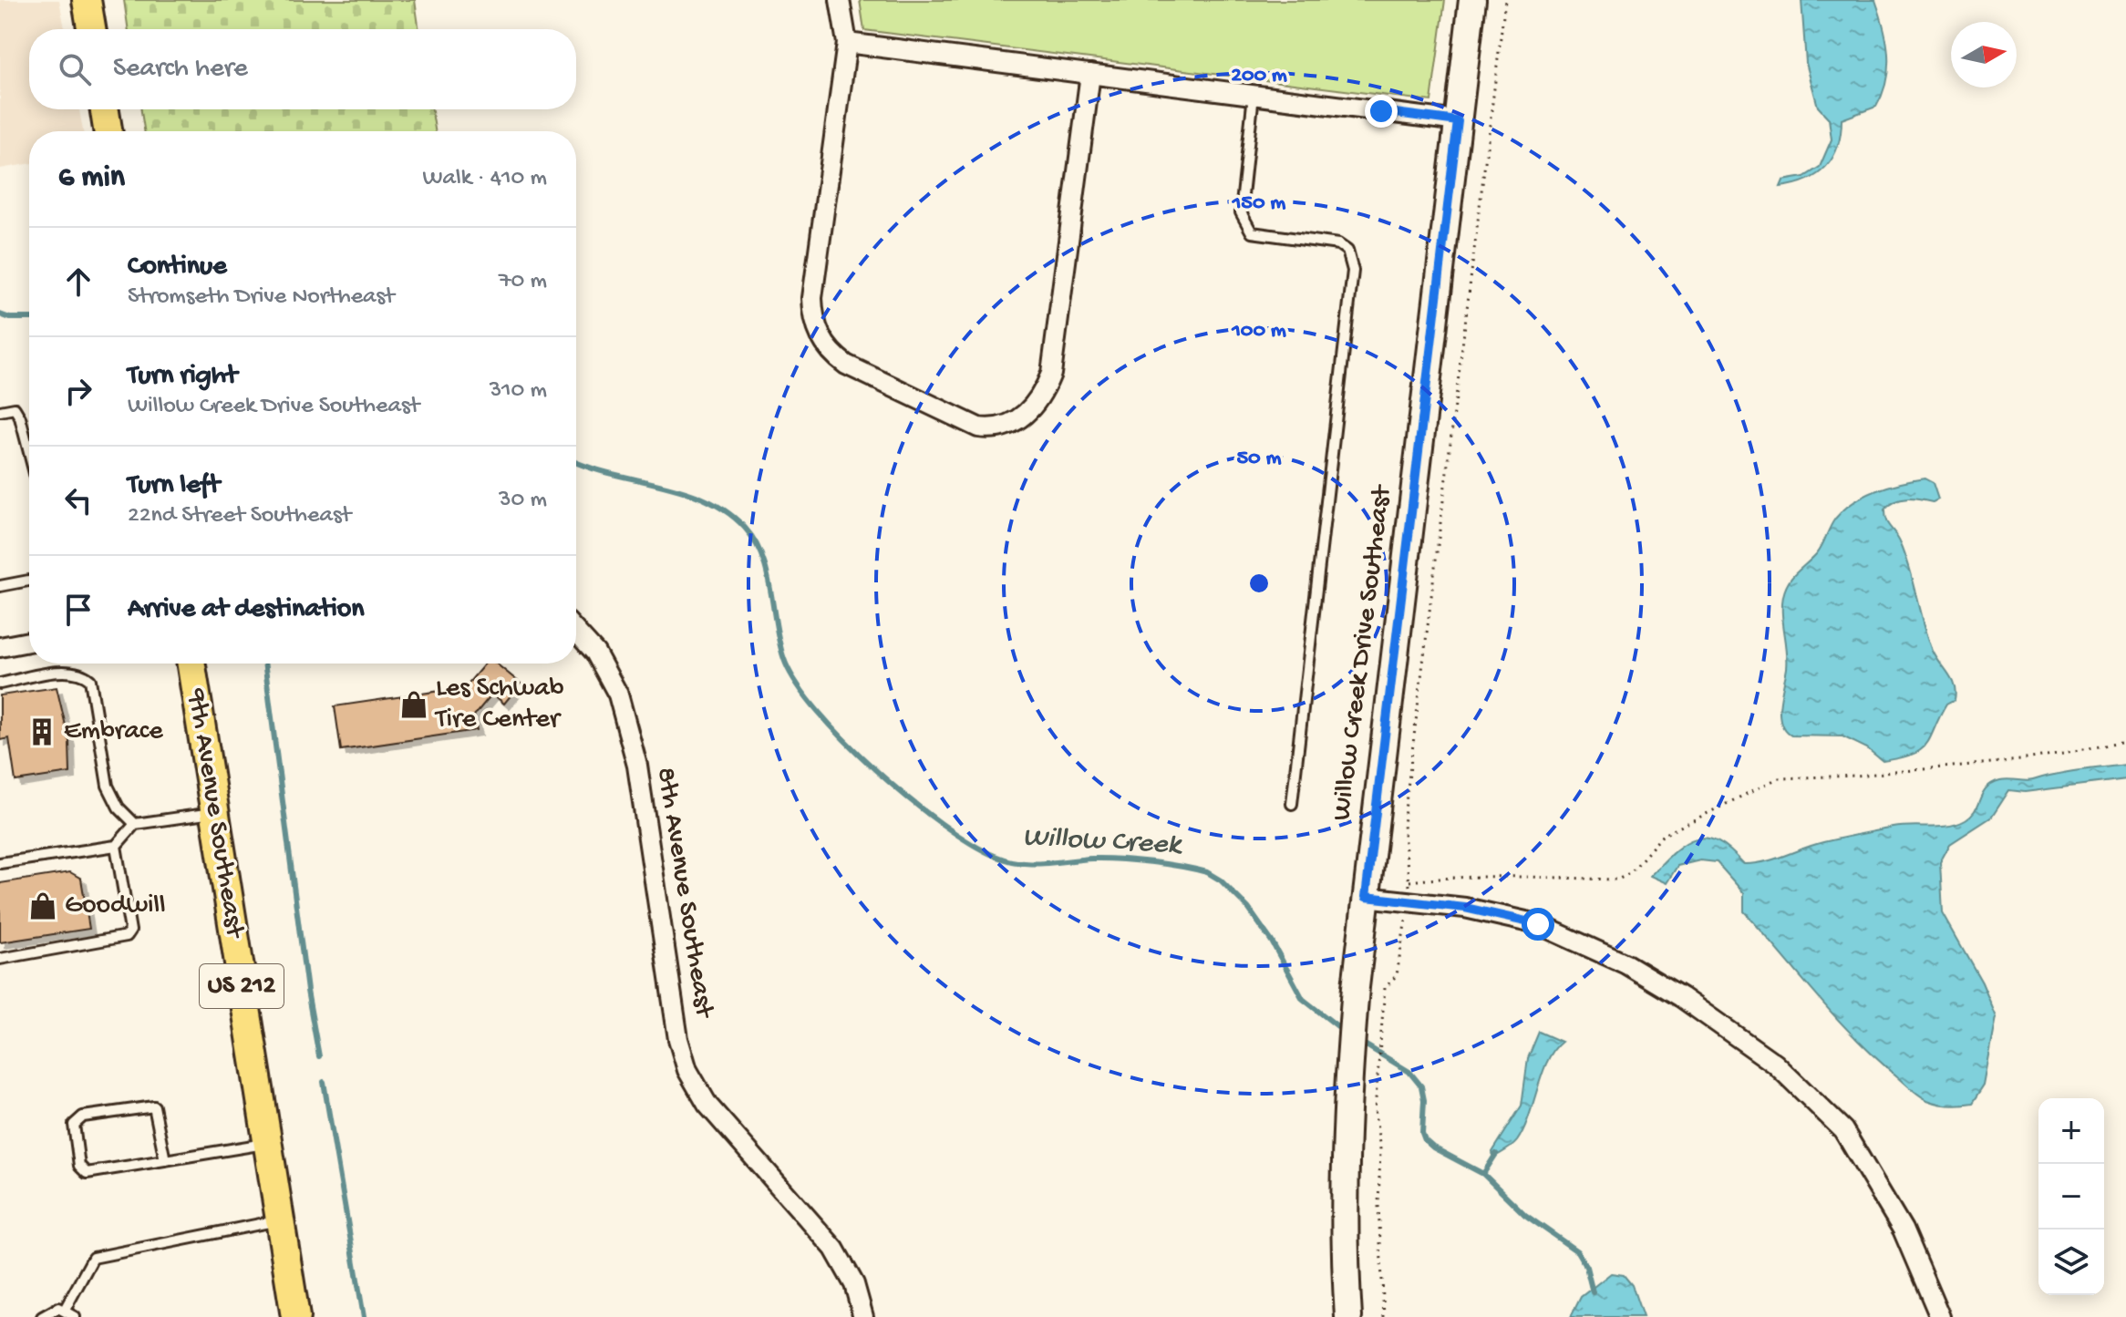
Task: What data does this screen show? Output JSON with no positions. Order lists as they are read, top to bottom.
{
  "streets": {
    "main road": ["Willow Creek Drive Southeast", "9th Avenue Southeast", "US 212"],
    "street": ["8th Avenue Southeast"]
  },
  "water": ["Willow Creek"],
  "places": {
    "shop": ["Les Schwab Tire Center", "Goodwill"],
    "building": ["Embrace"]
  },
  "north": "right",
  "page": {
    "search": "Search here",
    "heading": ["6 min", "Walk · 410 m"],
    "list": [
      ["Continue", "Stromseth Drive Northeast", "70 m"],
      ["Turn right", "Willow Creek Drive Southeast", "310 m"],
      ["Turn left", "22nd Street Southeast", "30 m"],
      "Arrive at destination"
    ],
    "map_buttons": ["+", "−"]
  },
  "rings": [
    "200 m",
    "150 m",
    "100 m",
    "50 m"
  ]
}
